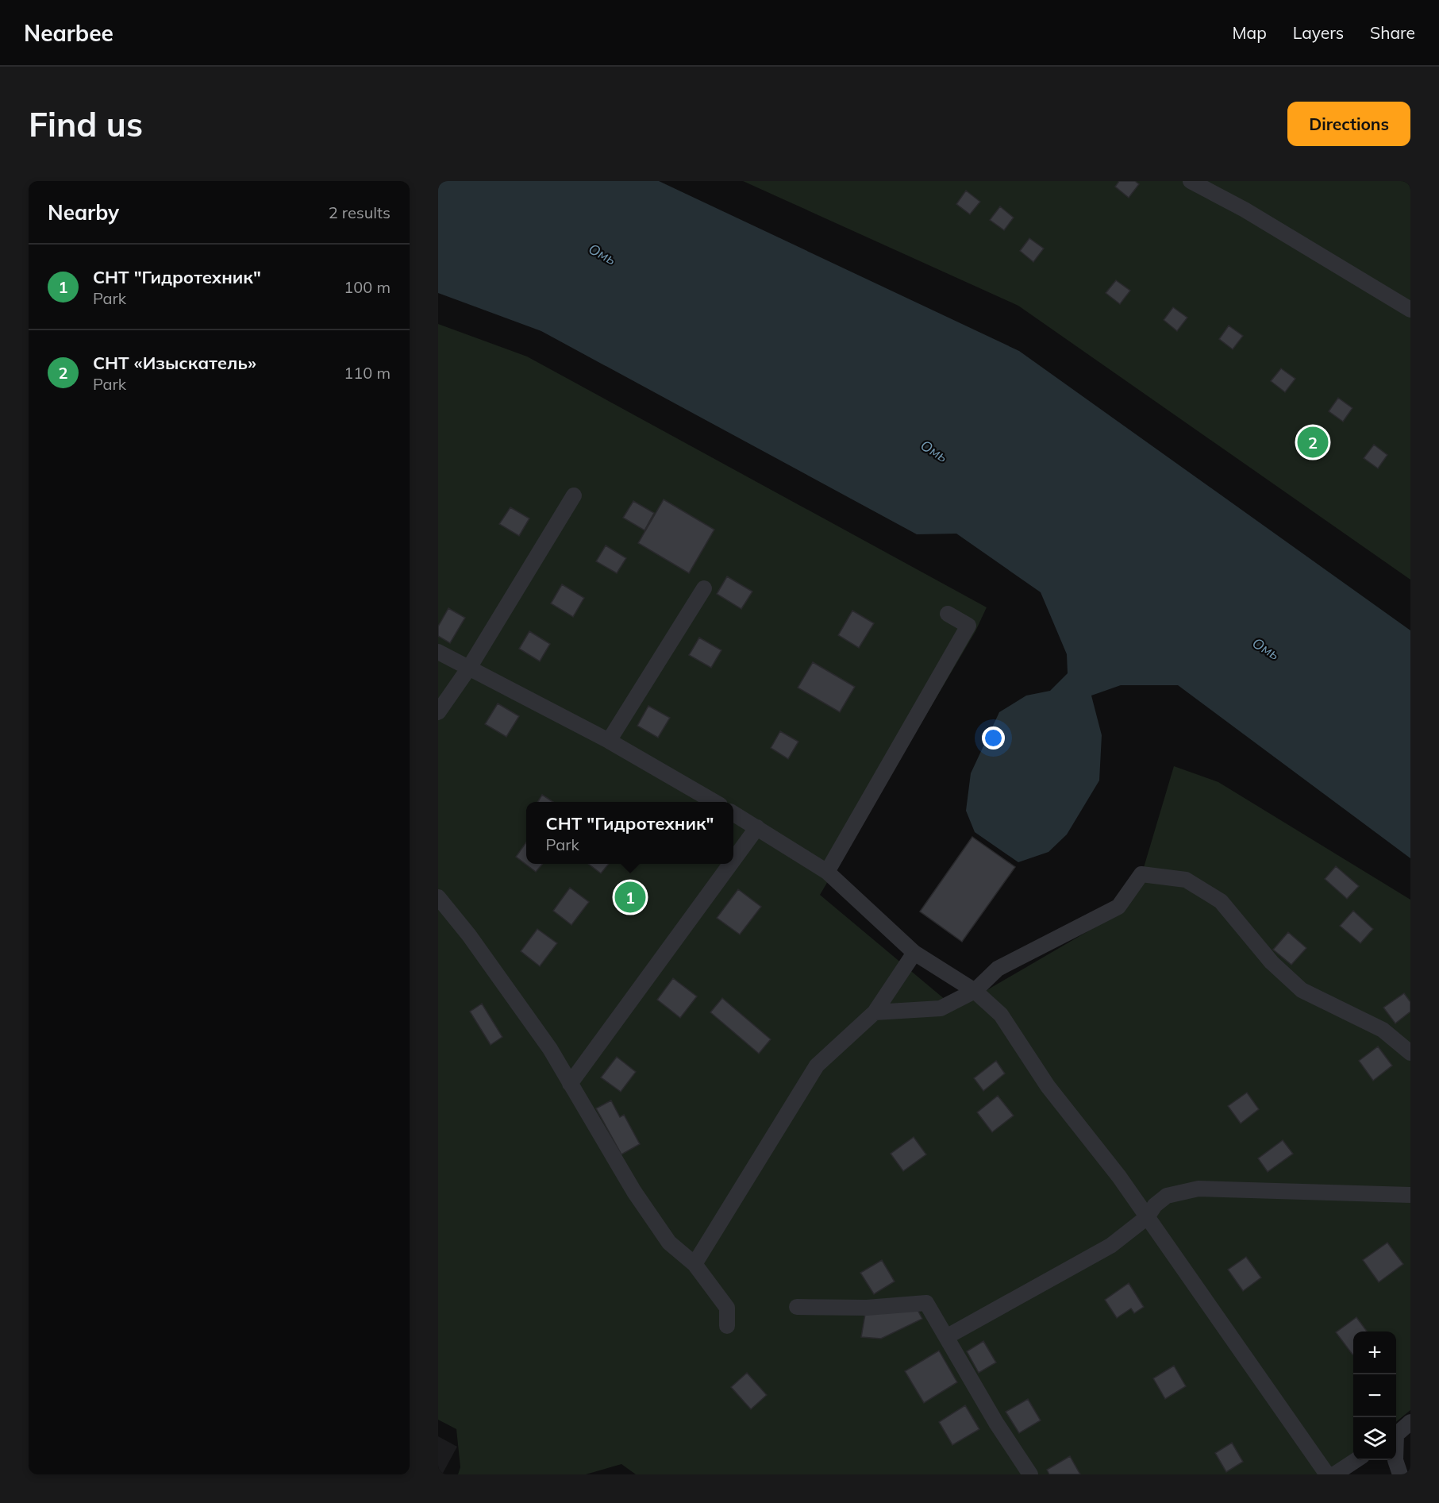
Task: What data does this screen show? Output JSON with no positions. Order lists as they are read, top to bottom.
{
  "water": ["Омь"],
  "page": {
    "header": "Nearbee",
    "nav": ["Map", "Layers", "Share"],
    "buttons": "Directions",
    "title": "Find us",
    "heading": ["Nearby", "2 results"],
    "list": [
      {
        "mark": "1",
        "name": "СНТ \"Гидротехник\"",
        "note": "Park",
        "value": "100 m"
      },
      {
        "mark": "2",
        "name": "СНТ «Изыскатель»",
        "note": "Park",
        "value": "110 m"
      }
    ],
    "pins": ["2", "1"],
    "popup": ["СНТ \"Гидротехник\"", "Park"],
    "map_buttons": ["+", "−"]
  }
}
